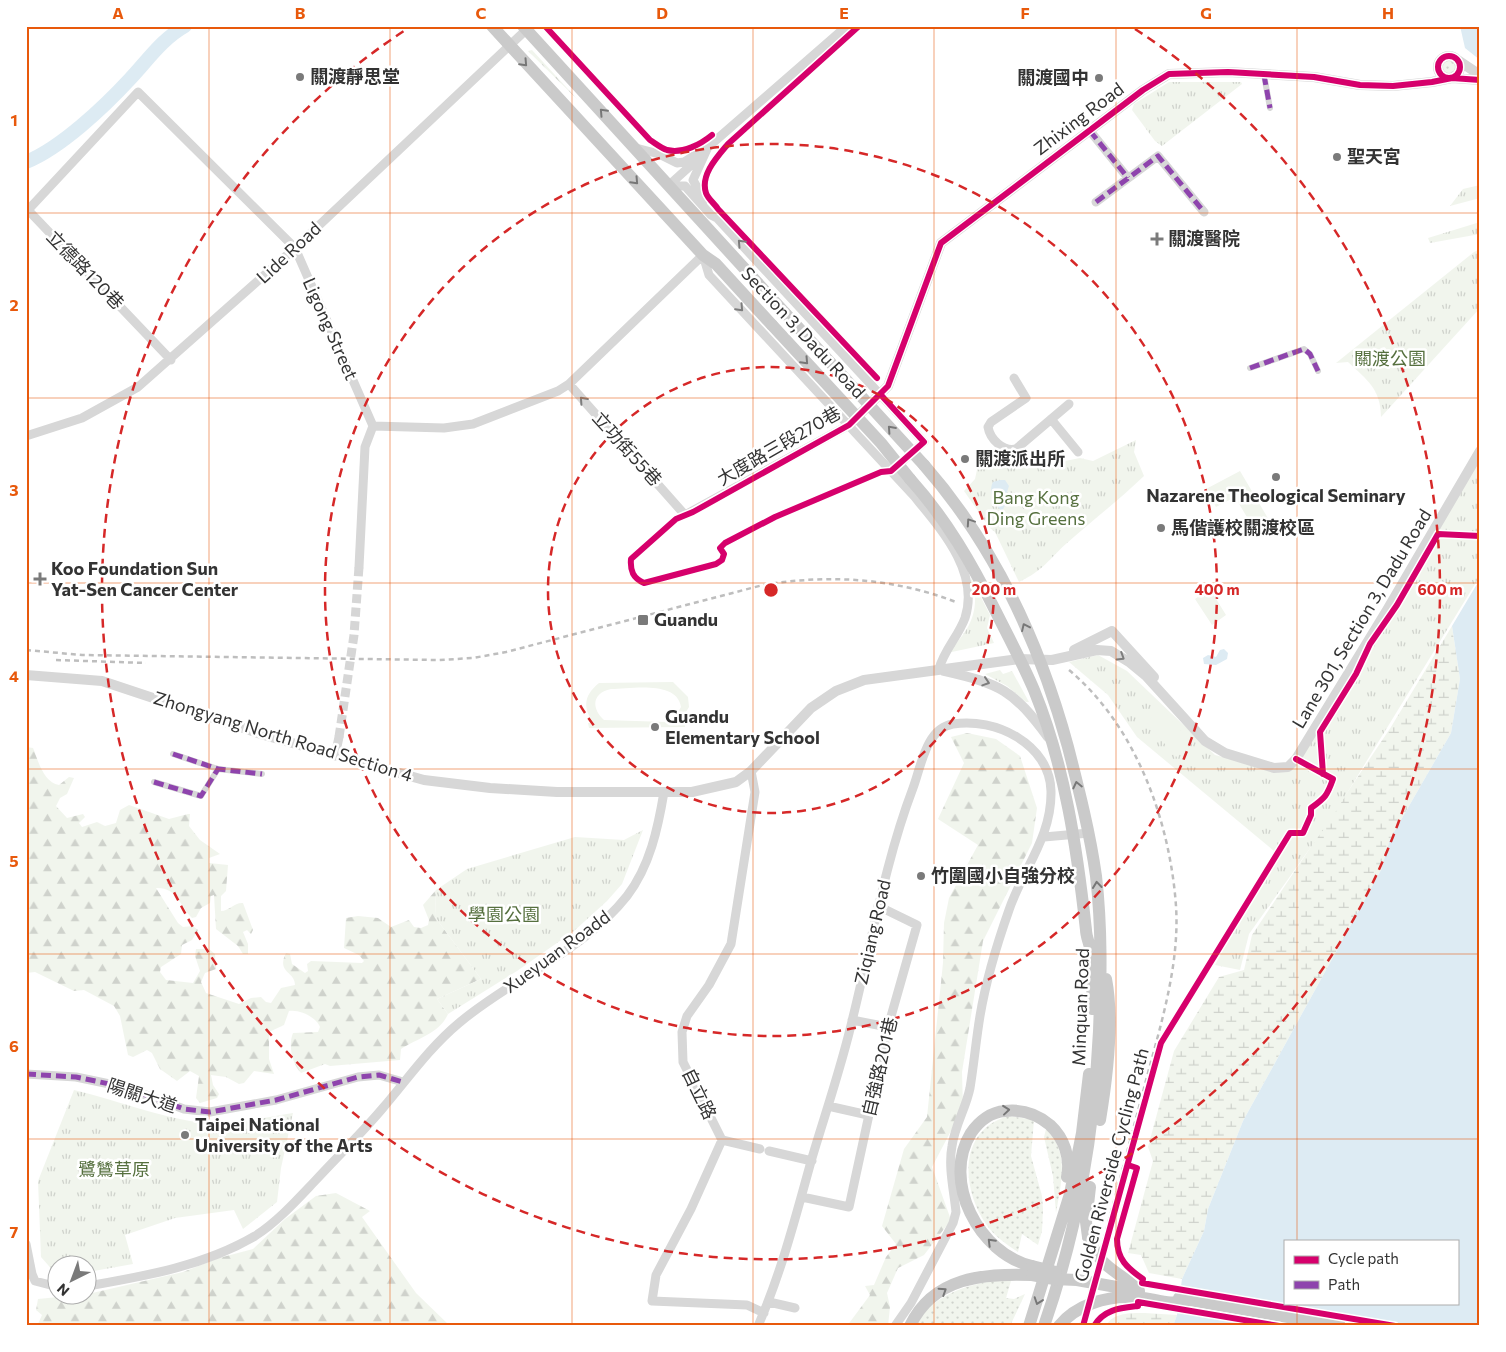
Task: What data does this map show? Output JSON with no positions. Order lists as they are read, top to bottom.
{
  "streets": {
    "main road": ["Section 3, Dadu Road", "Minquan Road"],
    "street": [
      "Zhixing Road",
      "Lide Road",
      "立德路120巷",
      "Ligong Street",
      "大度路三段270巷",
      "立功街55巷",
      "Lane 301, Section 3, Dadu Road",
      "Zhongyang North Road Section 4",
      "Ziqiang Road",
      "Xueyuan Roadd",
      "自強路201巷",
      "自立路",
      "陽關大道"
    ],
    "cycle path": ["Golden Riverside Cycling Path"]
  },
  "crossings": [
    ["Zhixing Road", "Section 3, Dadu Road"],
    ["Zhixing Road", "大度路三段270巷"],
    ["Lide Road", "立德路120巷"],
    ["Lide Road", "Ligong Street"],
    ["Lide Road", "Section 3, Dadu Road"],
    ["立德路120巷", "Ligong Street"],
    ["Section 3, Dadu Road", "大度路三段270巷"],
    ["Section 3, Dadu Road", "Zhongyang North Road Section 4"],
    ["Section 3, Dadu Road", "Minquan Road"],
    ["大度路三段270巷", "立功街55巷"],
    ["Zhongyang North Road Section 4", "Xueyuan Roadd"],
    ["Zhongyang North Road Section 4", "自立路"],
    ["Ziqiang Road", "自強路201巷"],
    ["Ziqiang Road", "自立路"],
    ["Xueyuan Roadd", "陽關大道"]
  ],
  "one_way": ["立功街55巷"],
  "parks": [
    "關渡公園",
    "Bang Kong Ding Greens",
    "學園公園",
    "鷺鷥草原"
  ],
  "places": {
    "other": [
      "關渡靜思堂",
      "關渡國中",
      "聖天宮",
      "關渡派出所",
      "Nazarene Theological Seminary",
      "馬偕護校關渡校區",
      "Guandu Elementary School",
      "竹圍國小自強分校",
      "Taipei National University of the Arts"
    ],
    "health": ["關渡醫院", "Koo Foundation Sun Yat-Sen Cancer Center"],
    "transit": ["Guandu"]
  },
  "legend": ["Cycle path", "Path"],
  "north": "bottom left",
  "grid": {
    "columns": [
      "A",
      "B",
      "C",
      "D",
      "E",
      "F",
      "G",
      "H"
    ],
    "rows": [
      "1",
      "2",
      "3",
      "4",
      "5",
      "6",
      "7"
    ]
  },
  "rings": ["200 m", "400 m", "600 m"]
}
